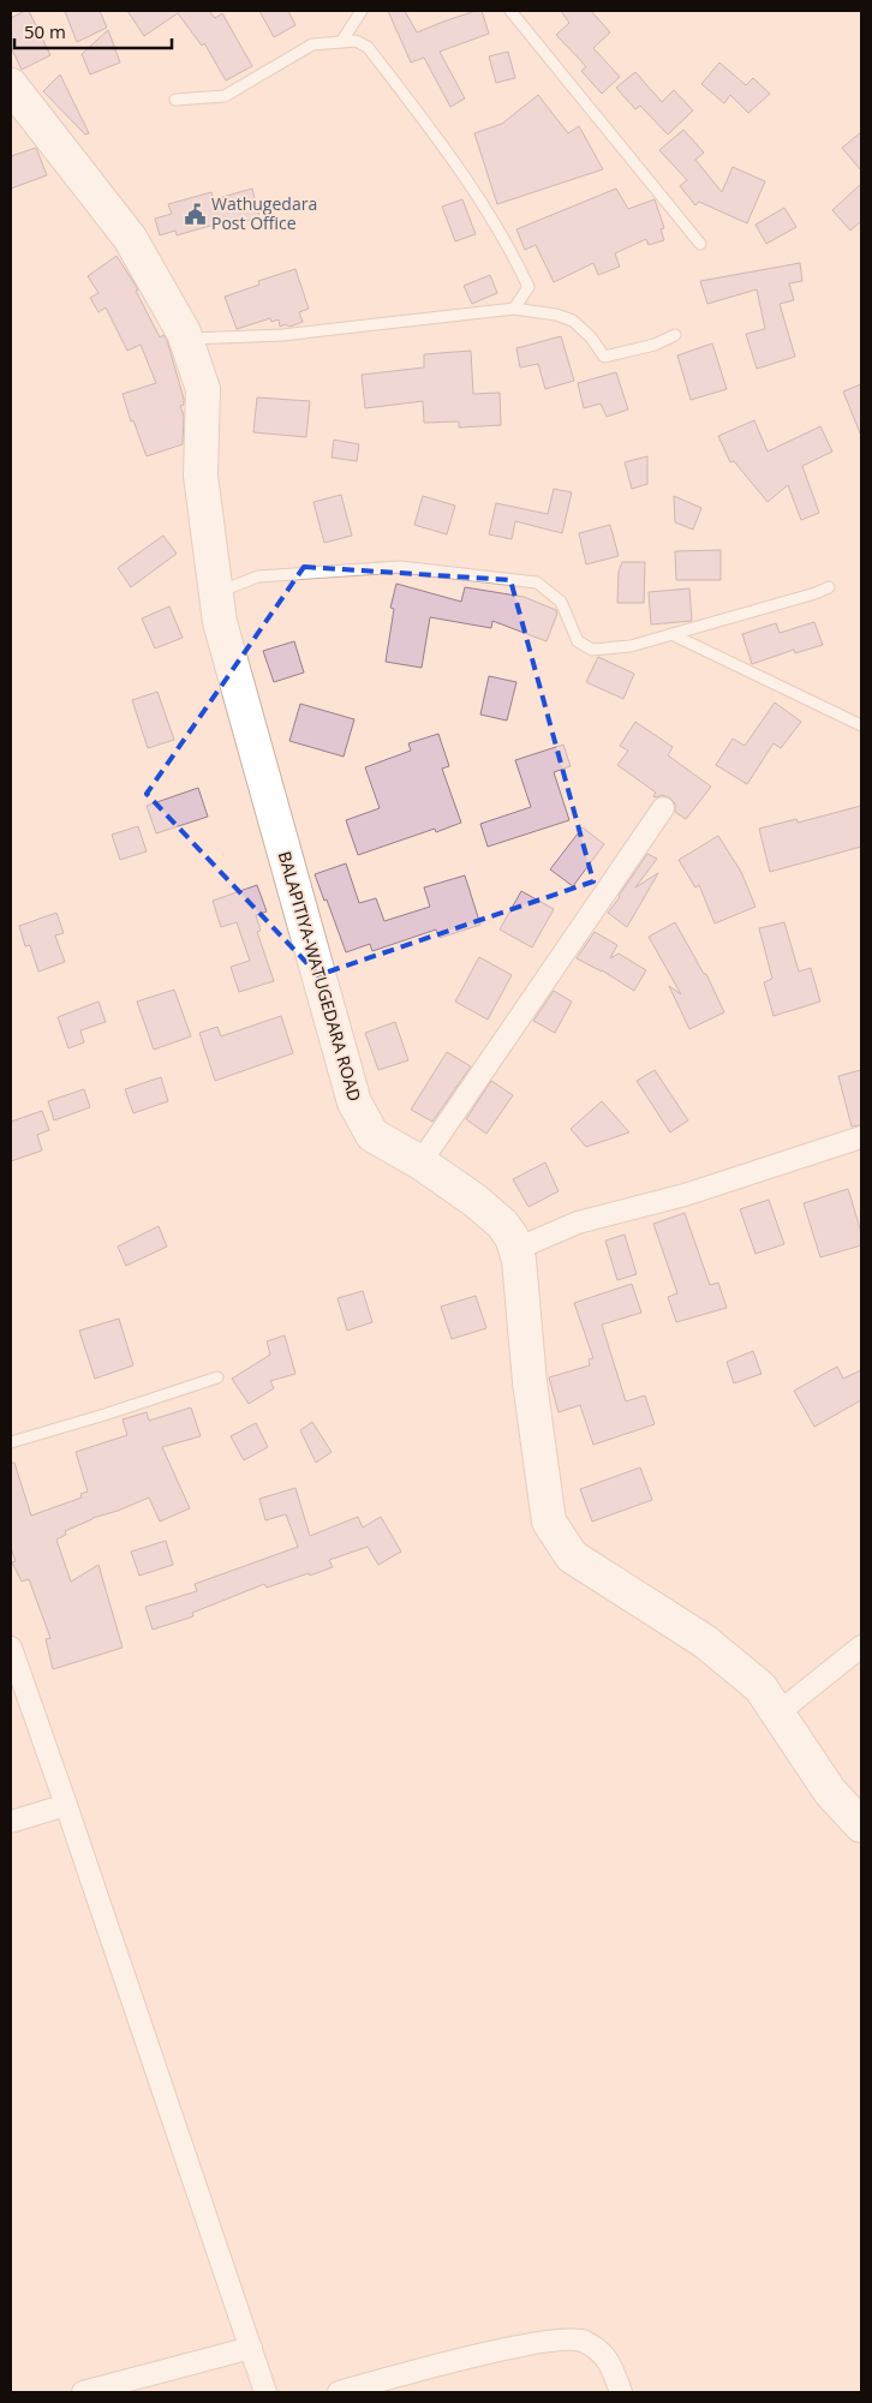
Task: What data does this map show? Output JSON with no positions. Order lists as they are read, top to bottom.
{
  "streets": {
    "main road": ["BALAPITIYA-WATUGEDARA ROAD"]
  },
  "places": {
    "public building": ["Wathugedara Post Office"]
  },
  "scale_bar": "50 m"
}
